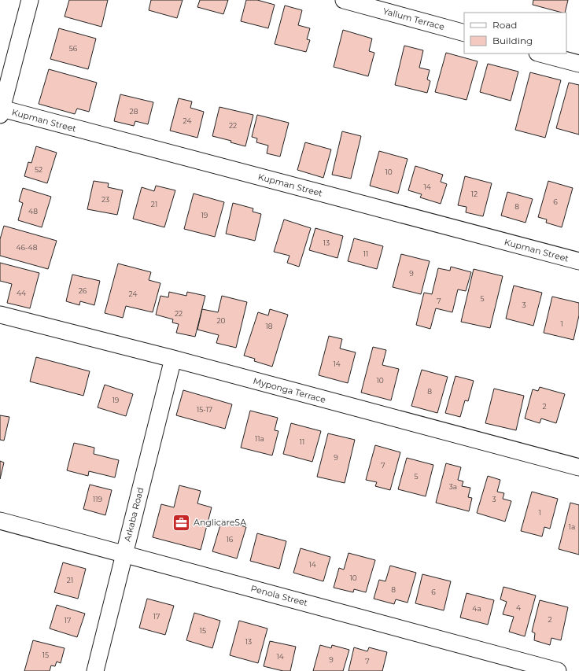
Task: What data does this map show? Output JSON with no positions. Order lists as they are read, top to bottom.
{
  "streets": {
    "street": [
      "Yallum Terrace",
      "Kupman Street",
      "Myponga Terrace",
      "Arkaba Road",
      "Penola Street"
    ]
  },
  "crossings": [
    ["Myponga Terrace", "Arkaba Road"],
    ["Arkaba Road", "Penola Street"]
  ],
  "places": {
    "office": ["AnglicareSA"]
  },
  "house_numbers": [
    "56",
    "28",
    "24",
    "22",
    "52",
    "10",
    "14",
    "12",
    "23",
    "6",
    "21",
    "8",
    "48",
    "19",
    "13",
    "46-48",
    "11",
    "9",
    "26",
    "44",
    "24",
    "5",
    "7",
    "3",
    "22",
    "20",
    "1",
    "18",
    "14",
    "10",
    "8",
    "19",
    "2",
    "15-17",
    "11a",
    "11",
    "9",
    "7",
    "5",
    "3a",
    "119",
    "3",
    "1",
    "1a",
    "16",
    "14",
    "10",
    "21",
    "8",
    "6",
    "4",
    "4a",
    "17",
    "2",
    "17",
    "15",
    "13",
    "15",
    "14",
    "9",
    "7"
  ],
  "legend": ["Road", "Building"]
}
